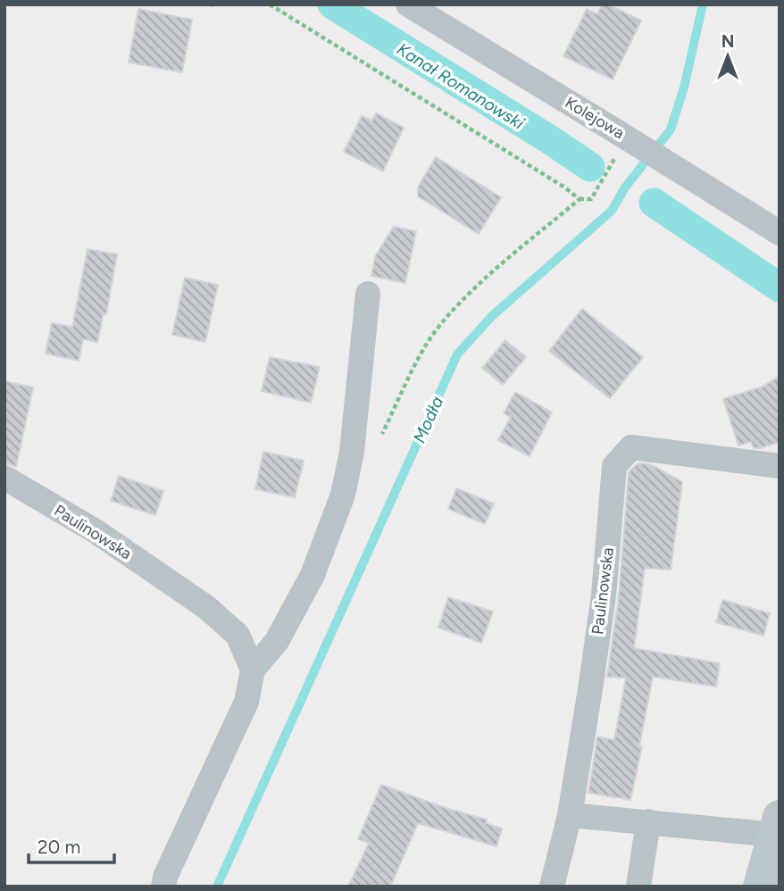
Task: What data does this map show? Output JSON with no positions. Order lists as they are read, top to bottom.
{
  "streets": {
    "street": ["Kolejowa", "Paulinowska"]
  },
  "water": ["Kanał Romanowski", "Modła"],
  "scale_bar": "20 m",
  "north": "top"
}
